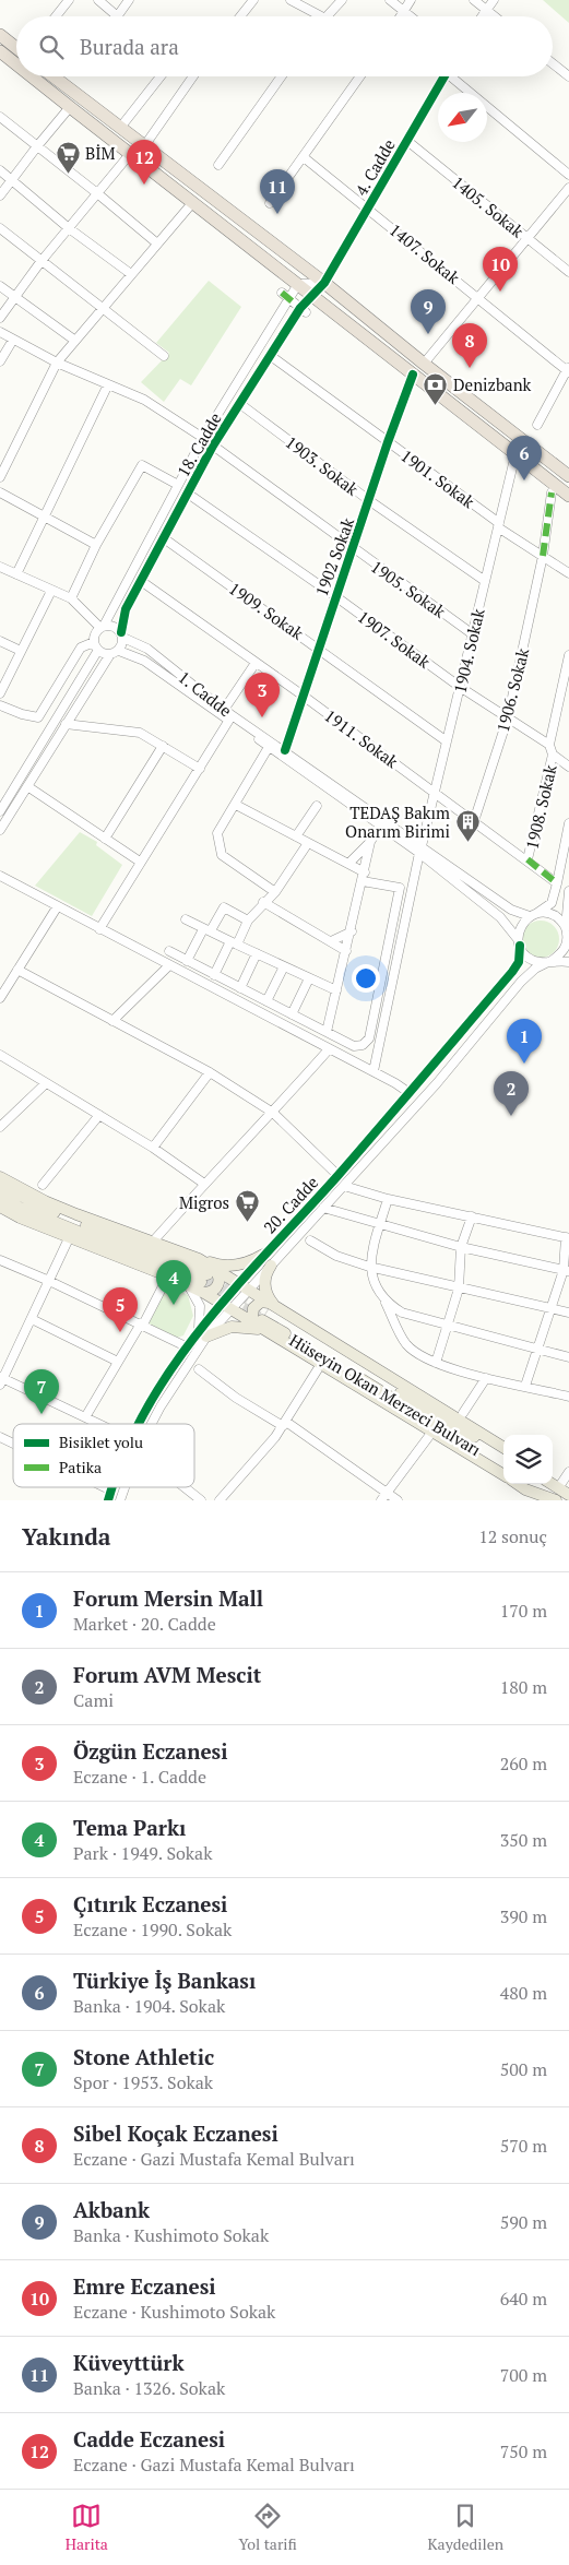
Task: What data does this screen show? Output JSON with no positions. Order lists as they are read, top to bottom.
{
  "streets": {
    "main road": ["Hüseyin Okan Merzeci Bulvarı"],
    "street": [
      "4. Cadde",
      "1405. Sokak",
      "1407. Sokak",
      "18. Cadde",
      "1903. Sokak",
      "1901. Sokak",
      "1905. Sokak",
      "1909. Sokak",
      "1907. Sokak",
      "1904. Sokak",
      "1906. Sokak",
      "1. Cadde",
      "1911. Sokak",
      "1908. Sokak",
      "20. Cadde"
    ],
    "cycle path": ["1902 Sokak"]
  },
  "crossings": [
    ["4. Cadde", "1405. Sokak"],
    ["4. Cadde", "1407. Sokak"],
    ["4. Cadde", "18. Cadde"],
    ["18. Cadde", "1903. Sokak"],
    ["18. Cadde", "1901. Sokak"],
    ["18. Cadde", "1905. Sokak"],
    ["18. Cadde", "1909. Sokak"],
    ["18. Cadde", "1907. Sokak"],
    ["18. Cadde", "1. Cadde"],
    ["18. Cadde", "1911. Sokak"],
    ["1903. Sokak", "1904. Sokak"],
    ["1901. Sokak", "1904. Sokak"],
    ["1901. Sokak", "1906. Sokak"],
    ["1905. Sokak", "1904. Sokak"],
    ["1909. Sokak", "1904. Sokak"],
    ["1907. Sokak", "1904. Sokak"],
    ["1907. Sokak", "1906. Sokak"],
    ["1907. Sokak", "1908. Sokak"],
    ["1904. Sokak", "1. Cadde"],
    ["1904. Sokak", "1911. Sokak"],
    ["1906. Sokak", "1911. Sokak"],
    ["1. Cadde", "20. Cadde"],
    ["1911. Sokak", "1908. Sokak"]
  ],
  "places": {
    "supermarket": ["BİM", "Migros"],
    "bank": ["Denizbank"],
    "building": ["TEDAŞ Bakım Onarım Birimi"]
  },
  "legend": ["Bisiklet yolu", "Patika"],
  "north": "bottom left",
  "page": {
    "search": "Burada ara",
    "pins": [
      "12",
      "11",
      "10",
      "9",
      "8",
      "6",
      "3",
      "1",
      "2",
      "4",
      "5",
      "7"
    ],
    "heading": ["Yakında", "12 sonuç"],
    "list": [
      {
        "mark": "1",
        "name": "Forum Mersin Mall",
        "note": "Market · 20. Cadde",
        "value": "170 m"
      },
      {
        "mark": "2",
        "name": "Forum AVM Mescit",
        "note": "Cami",
        "value": "180 m"
      },
      {
        "mark": "3",
        "name": "Özgün Eczanesi",
        "note": "Eczane · 1. Cadde",
        "value": "260 m"
      },
      {
        "mark": "4",
        "name": "Tema Parkı",
        "note": "Park · 1949. Sokak",
        "value": "350 m"
      },
      {
        "mark": "5",
        "name": "Çıtırık Eczanesi",
        "note": "Eczane · 1990. Sokak",
        "value": "390 m"
      },
      {
        "mark": "6",
        "name": "Türkiye İş Bankası",
        "note": "Banka · 1904. Sokak",
        "value": "480 m"
      },
      {
        "mark": "7",
        "name": "Stone Athletic",
        "note": "Spor · 1953. Sokak",
        "value": "500 m"
      },
      {
        "mark": "8",
        "name": "Sibel Koçak Eczanesi",
        "note": "Eczane · Gazi Mustafa Kemal Bulvarı",
        "value": "570 m"
      },
      {
        "mark": "9",
        "name": "Akbank",
        "note": "Banka · Kushimoto Sokak",
        "value": "590 m"
      },
      {
        "mark": "10",
        "name": "Emre Eczanesi",
        "note": "Eczane · Kushimoto Sokak",
        "value": "640 m"
      },
      {
        "mark": "11",
        "name": "Küveyttürk",
        "note": "Banka · 1326. Sokak",
        "value": "700 m"
      },
      {
        "mark": "12",
        "name": "Cadde Eczanesi",
        "note": "Eczane · Gazi Mustafa Kemal Bulvarı",
        "value": "750 m"
      }
    ],
    "nav": ["Harita", "Yol tarifi", "Kaydedilen"]
  }
}
